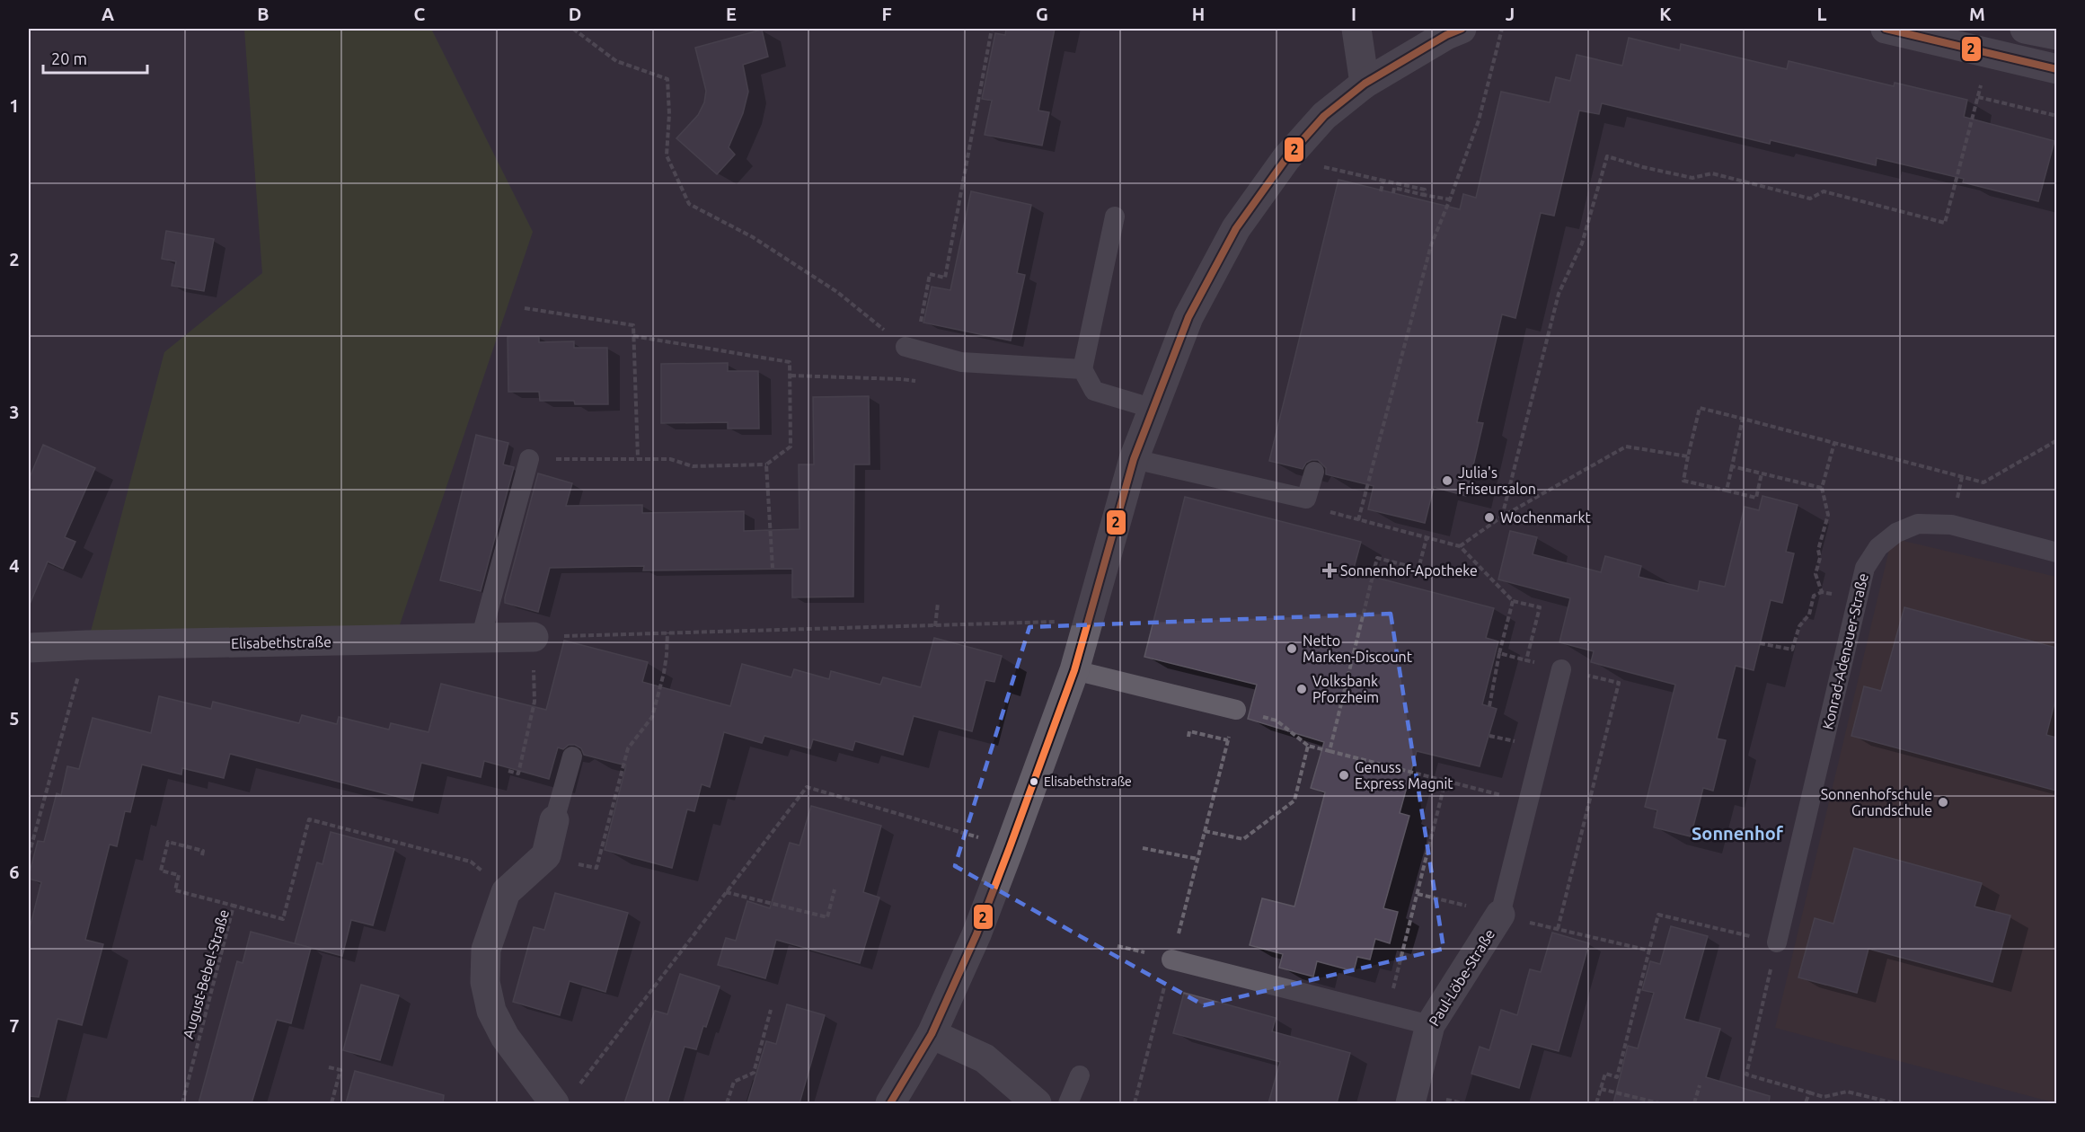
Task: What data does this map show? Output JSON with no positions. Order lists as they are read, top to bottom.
{
  "streets": {
    "street": ["Elisabethstraße", "Paul-Löbe-Straße"],
    "lane": ["Konrad-Adenauer-Straße"],
    "path": ["August-Bebel-Straße"]
  },
  "districts": ["Sonnenhof"],
  "places": {
    "other": [
      "Julia's Friseursalon",
      "Wochenmarkt",
      "Netto Marken-Discount",
      "Volksbank Pforzheim",
      "Genuss Express Magnit",
      "Elisabethstraße",
      "Sonnenhofschule Grundschule"
    ],
    "health": ["Sonnenhof-Apotheke"]
  },
  "lines": ["transit line 2"],
  "scale_bar": "20 m",
  "grid": {
    "columns": [
      "A",
      "B",
      "C",
      "D",
      "E",
      "F",
      "G",
      "H",
      "I",
      "J",
      "K",
      "L",
      "M"
    ],
    "rows": [
      "1",
      "2",
      "3",
      "4",
      "5",
      "6",
      "7"
    ]
  }
}
